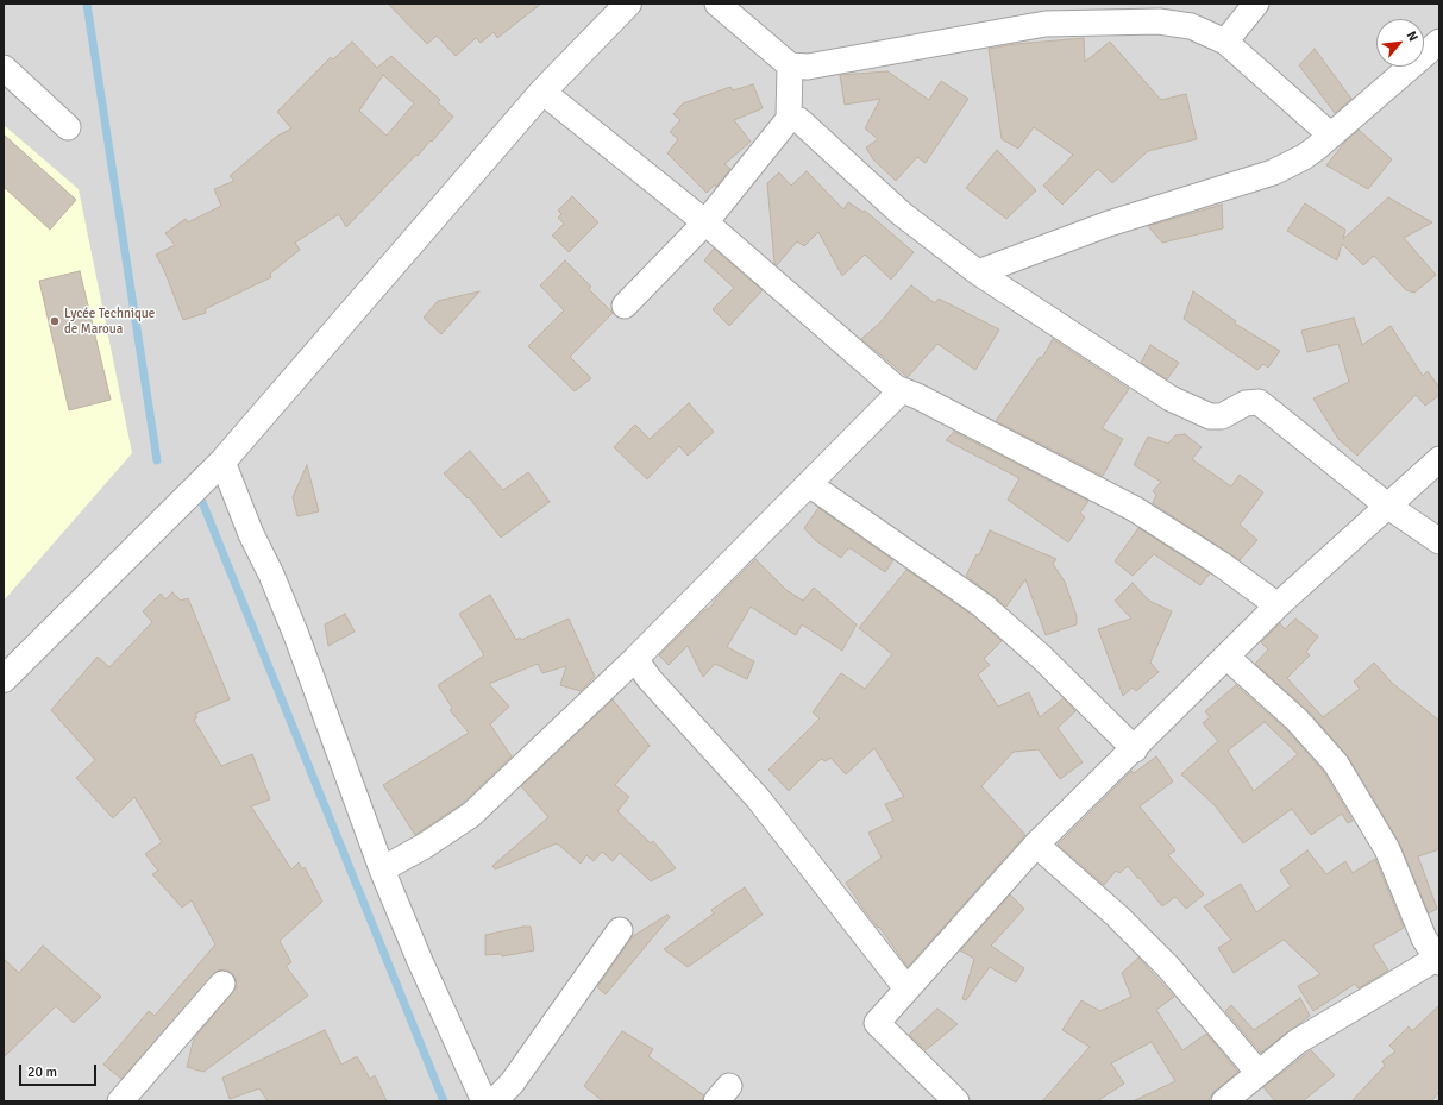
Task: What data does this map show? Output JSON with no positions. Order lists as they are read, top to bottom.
{
  "places": ["Lycée Technique de Maroua"],
  "scale_bar": "20 m",
  "north": "top right"
}
